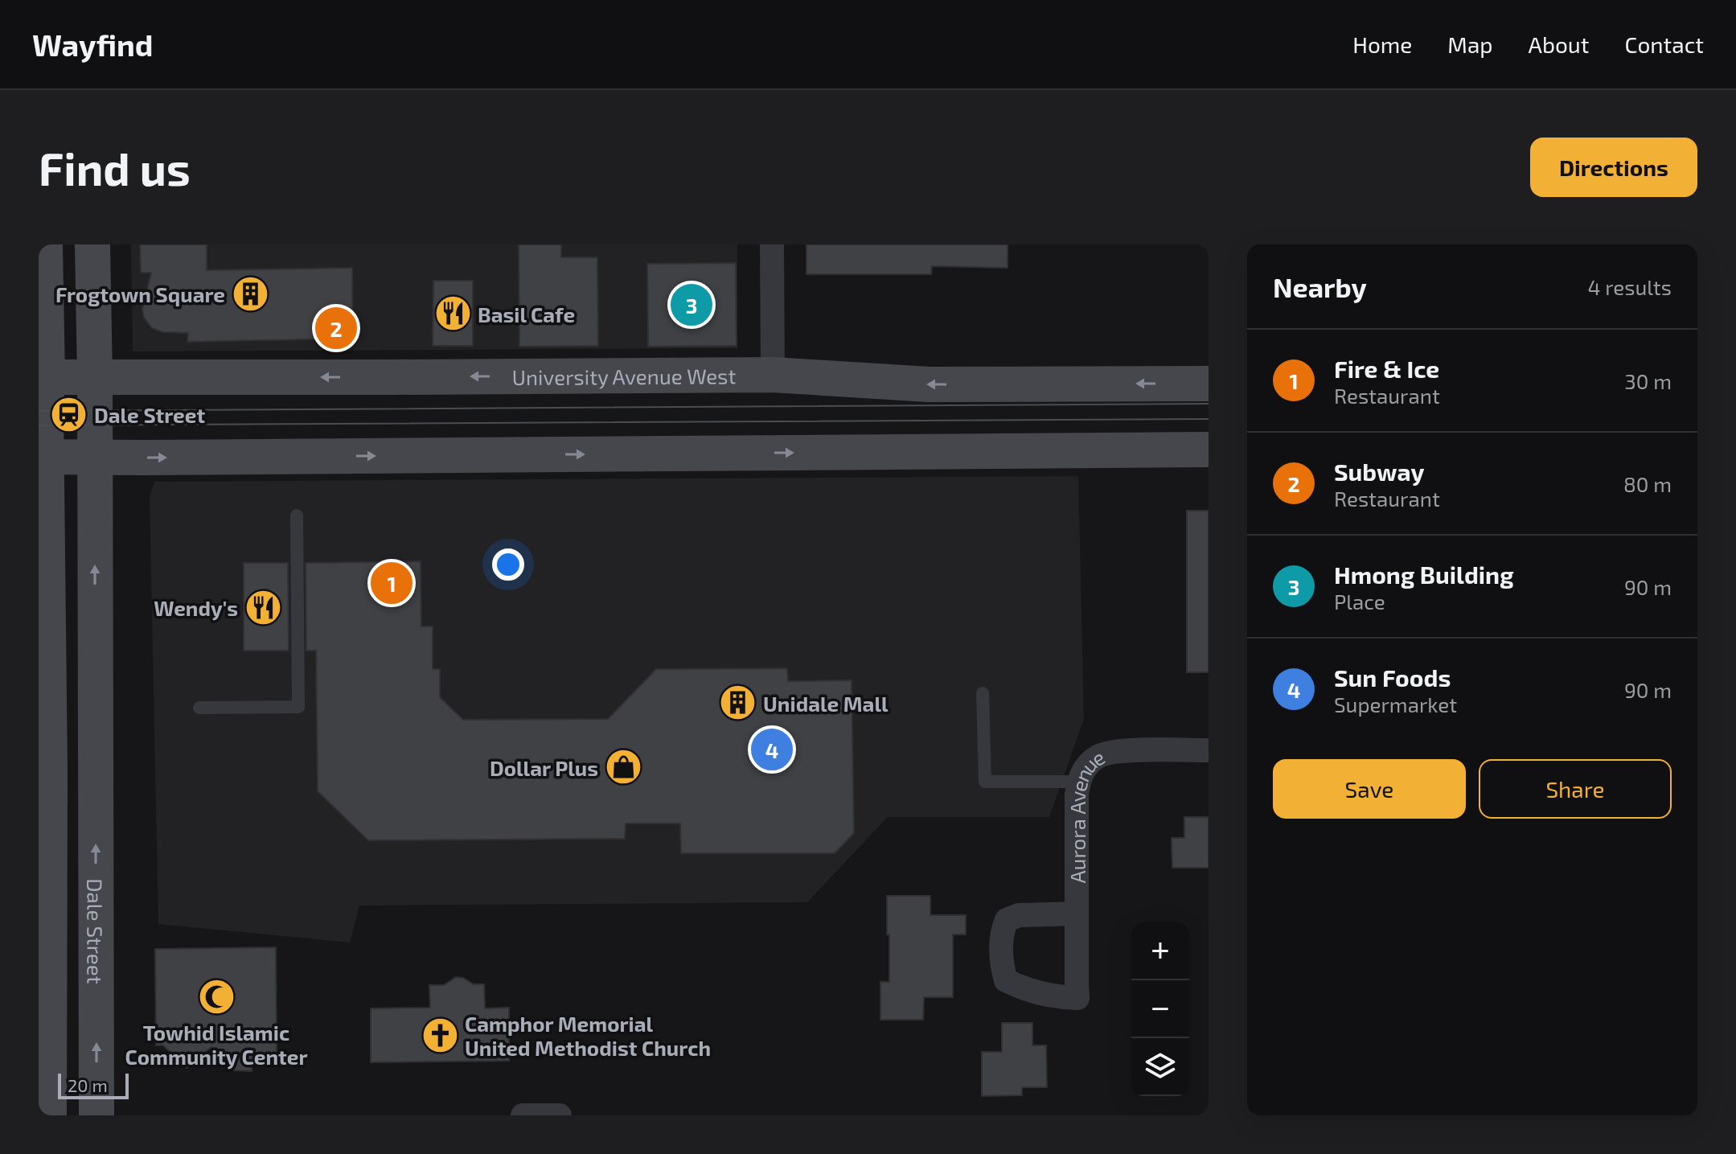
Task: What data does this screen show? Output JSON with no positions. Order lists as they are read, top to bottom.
{
  "streets": {
    "main road": ["University Avenue West", "Dale Street"],
    "street": ["Aurora Avenue"]
  },
  "crossings": [
    ["University Avenue West", "Dale Street"]
  ],
  "places": {
    "building": ["Frogtown Square", "Unidale Mall"],
    "restaurant": ["Basil Cafe", "Wendy's"],
    "station": ["Dale Street"],
    "shop": ["Dollar Plus"],
    "mosque": ["Towhid Islamic Community Center"],
    "church": ["Camphor Memorial United Methodist Church"]
  },
  "scale_bar": "20 m",
  "page": {
    "header": "Wayfind",
    "nav": [
      "Home",
      "Map",
      "About",
      "Contact"
    ],
    "buttons": [
      "Directions",
      ["Save", "Share"]
    ],
    "title": "Find us",
    "heading": ["Nearby", "4 results"],
    "pins": [
      "3",
      "2",
      "1",
      "4"
    ],
    "list": [
      {
        "mark": "1",
        "name": "Fire & Ice",
        "note": "Restaurant",
        "value": "30 m"
      },
      {
        "mark": "2",
        "name": "Subway",
        "note": "Restaurant",
        "value": "80 m"
      },
      {
        "mark": "3",
        "name": "Hmong Building",
        "note": "Place",
        "value": "90 m"
      },
      {
        "mark": "4",
        "name": "Sun Foods",
        "note": "Supermarket",
        "value": "90 m"
      }
    ],
    "map_buttons": ["+", "−"],
    "scale": "20 m"
  }
}
